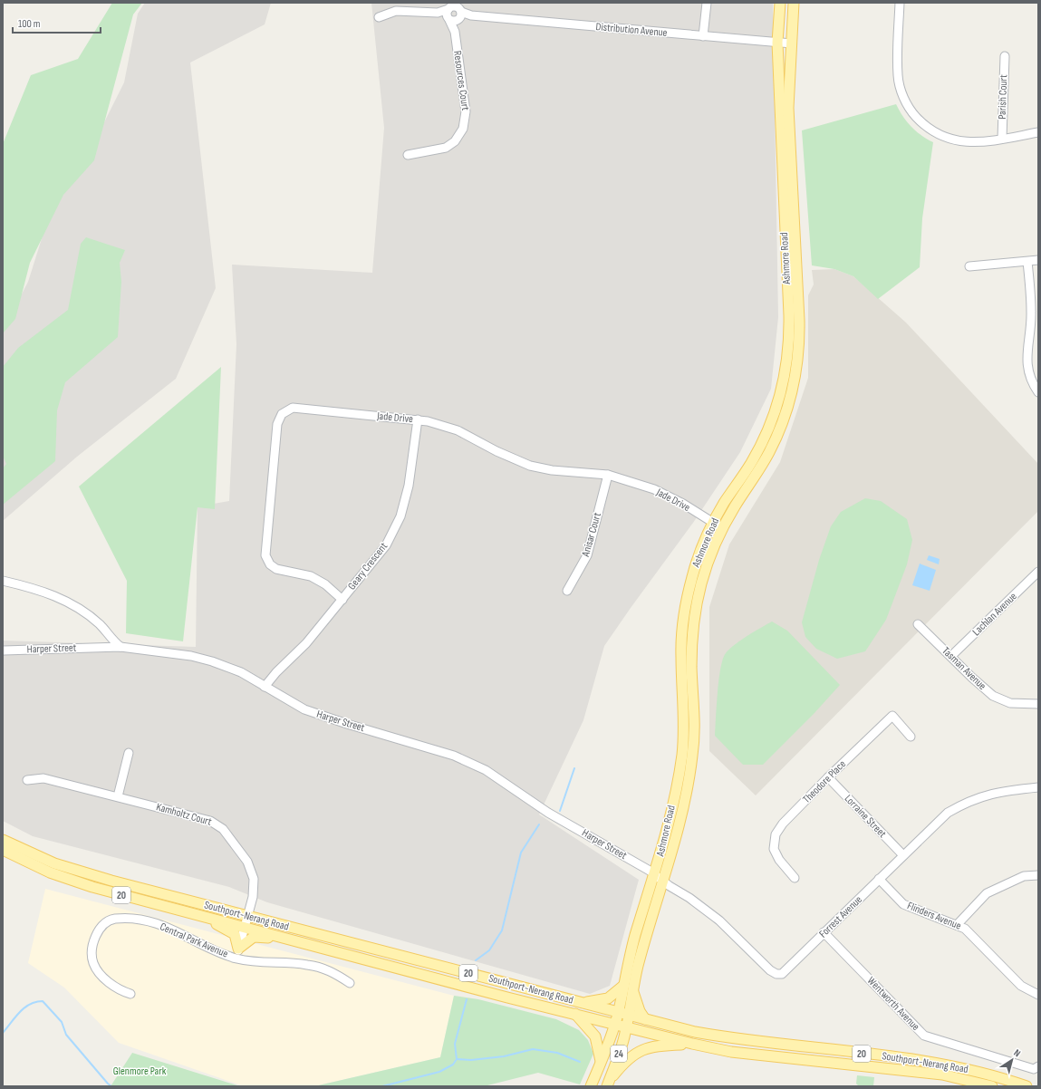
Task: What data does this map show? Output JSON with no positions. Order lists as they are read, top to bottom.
{
  "streets": {
    "main road": [
      "Ashmore Road",
      "20",
      "Southport-Nerang Road",
      "24"
    ],
    "street": [
      "Distribution Avenue",
      "Resources Court",
      "Parish Court",
      "Jade Drive",
      "Anisar Court",
      "Geary Crescent",
      "Lachlan Avenue",
      "Harper Street",
      "Tasman Avenue",
      "Theodore Place",
      "Kamholtz Court",
      "Lorraine Street",
      "Flinders Avenue",
      "Forrest Avenue",
      "Central Park Avenue",
      "Wentworth Avenue"
    ]
  },
  "crossings": [
    ["Distribution Avenue", "Ashmore Road"],
    ["Ashmore Road", "Jade Drive"],
    ["Ashmore Road", "Harper Street"],
    ["Ashmore Road", "Southport-Nerang Road"],
    ["Ashmore Road", "Forrest Avenue"],
    ["Jade Drive", "Anisar Court"],
    ["Jade Drive", "Geary Crescent"],
    ["Geary Crescent", "Harper Street"],
    ["Lachlan Avenue", "Tasman Avenue"],
    ["Harper Street", "Forrest Avenue"],
    ["Theodore Place", "Lorraine Street"],
    ["Kamholtz Court", "Southport-Nerang Road"],
    ["Kamholtz Court", "Central Park Avenue"],
    ["Lorraine Street", "Forrest Avenue"],
    ["Flinders Avenue", "Forrest Avenue"],
    ["Forrest Avenue", "Wentworth Avenue"]
  ],
  "parks": ["Glenmore Park"],
  "scale_bar": "100 m",
  "north": "top right"
}
